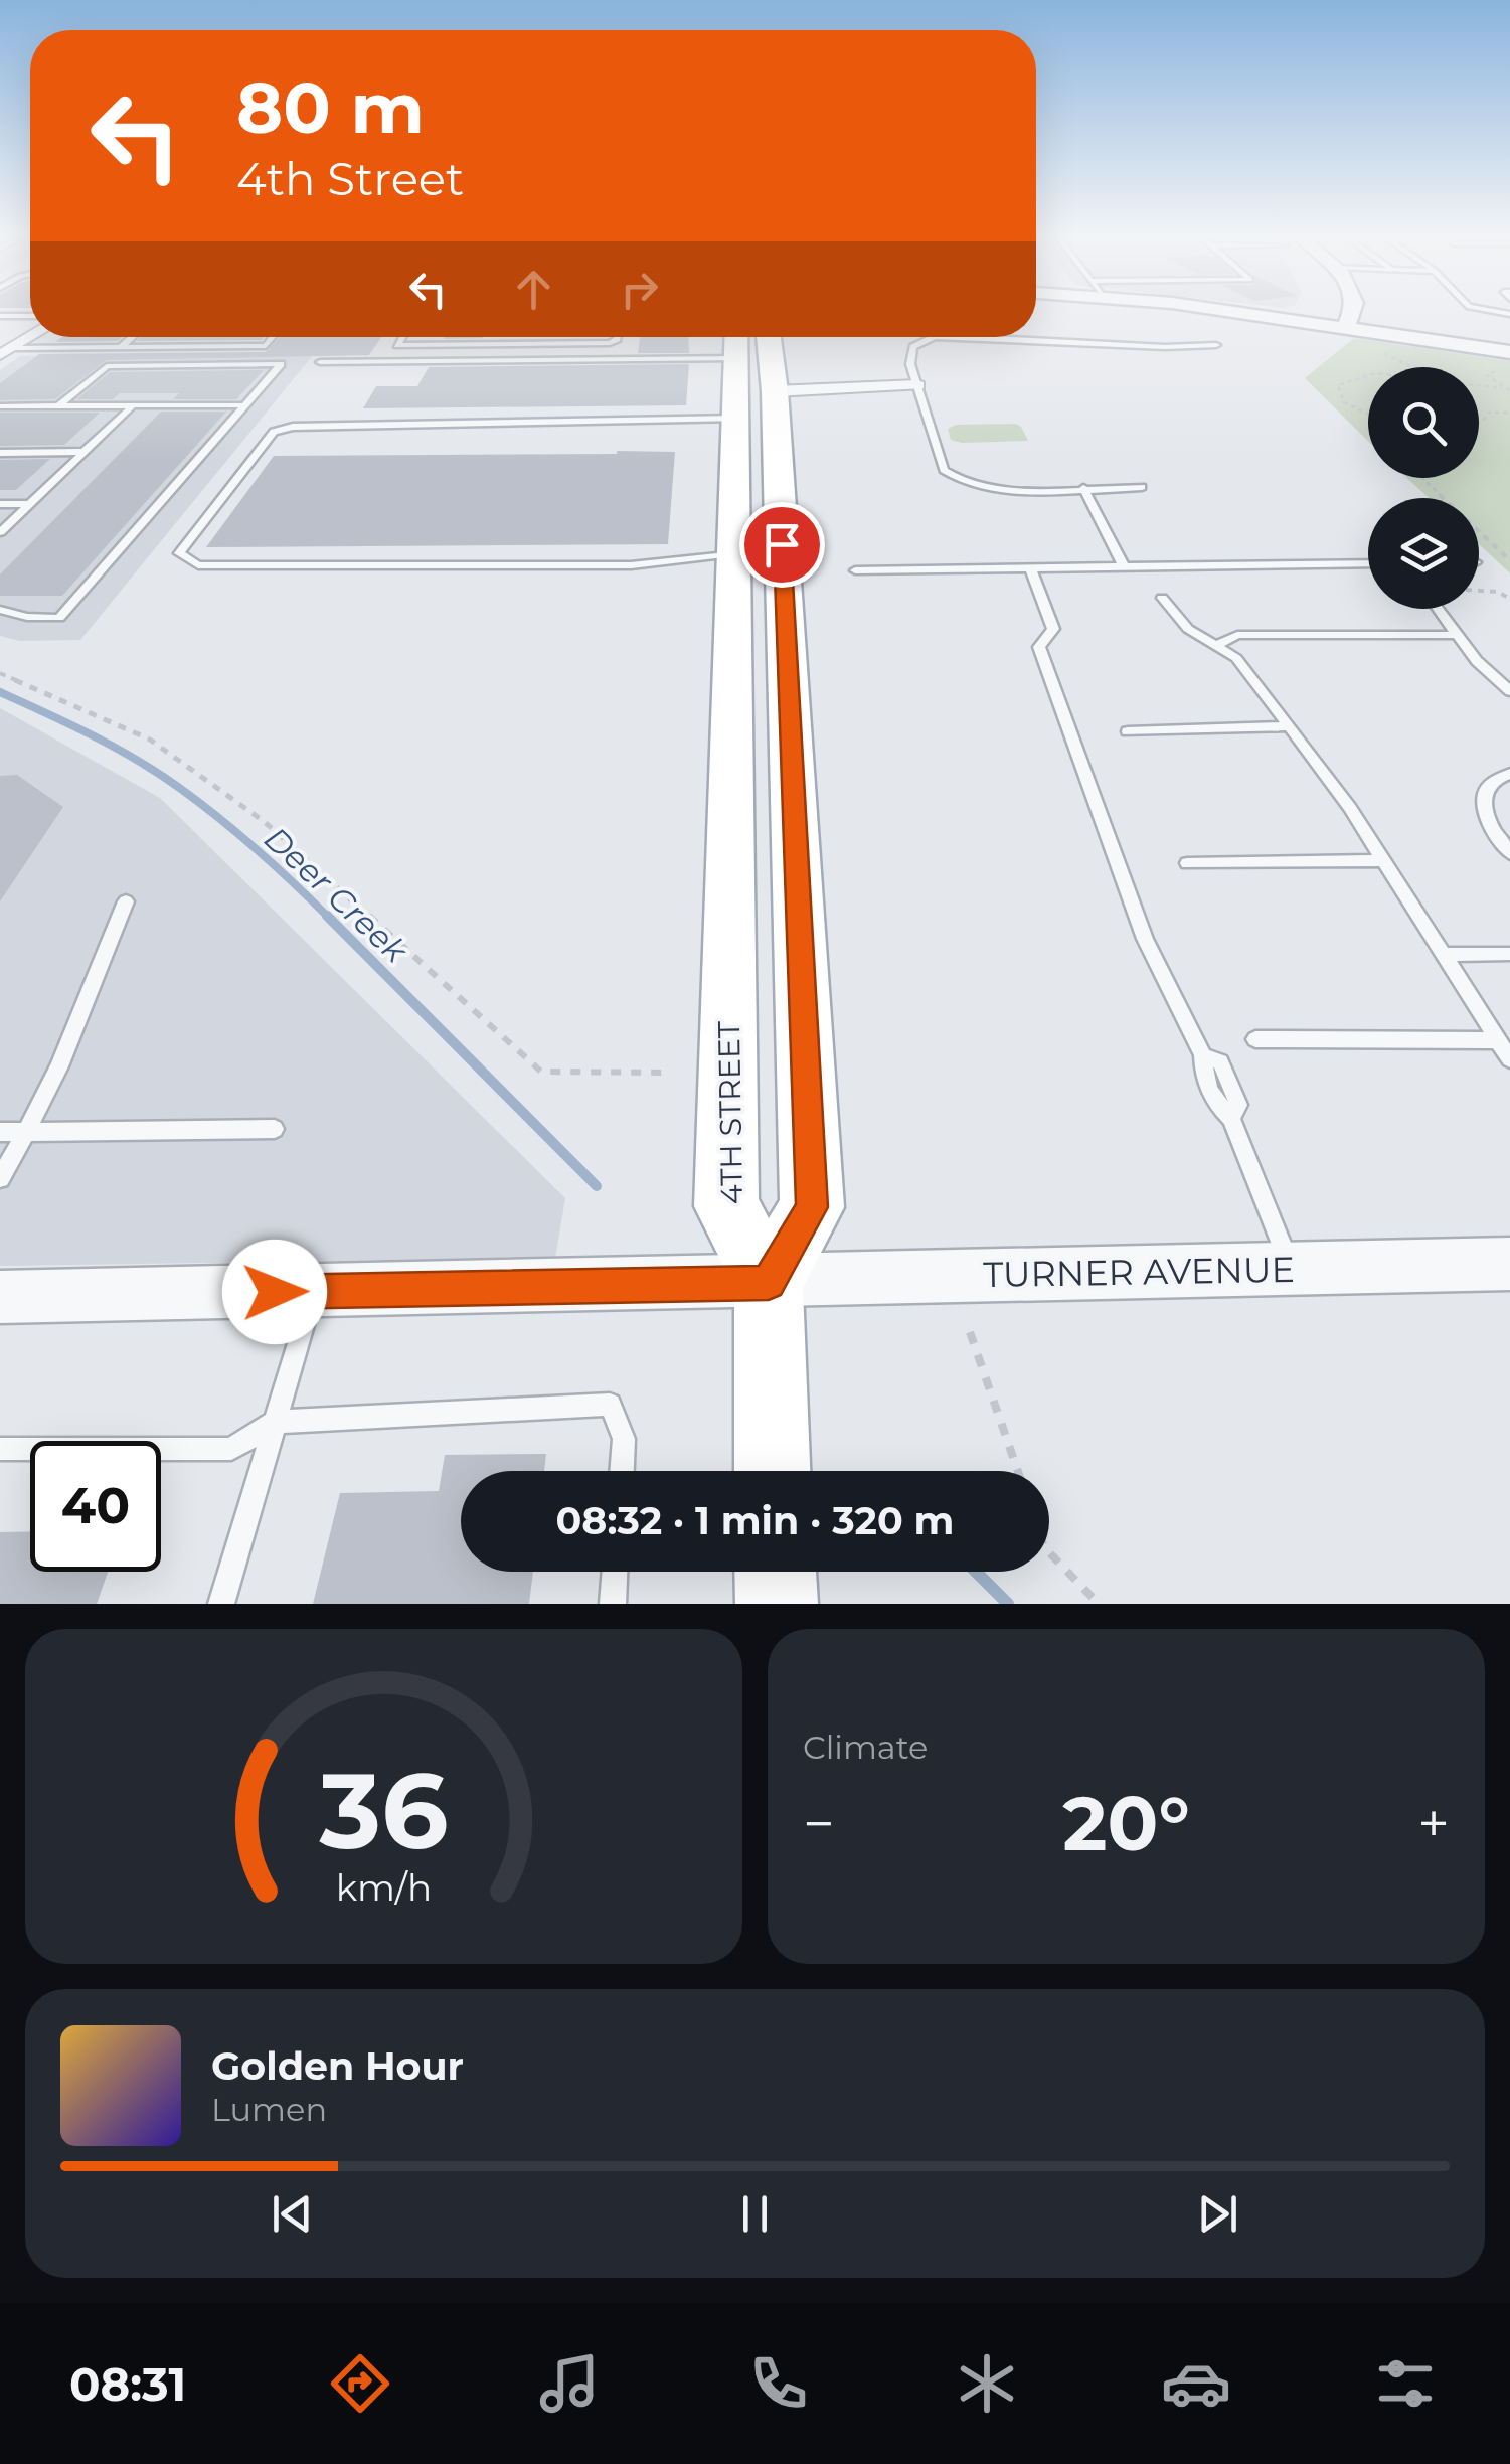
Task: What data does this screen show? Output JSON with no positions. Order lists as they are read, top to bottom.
{
  "streets": {
    "main road": ["4TH STREET"],
    "street": ["TURNER AVENUE"]
  },
  "crossings": [
    ["4TH STREET", "TURNER AVENUE"]
  ],
  "water": ["Deer Creek"],
  "page": {
    "turn": ["80 m", "4th Street"],
    "limit": "40",
    "trip": "08:32 · 1 min · 320 m",
    "tile": "Climate",
    "heat": ["−", "20°", "+"],
    "song": ["Golden Hour", "Lumen"],
    "tabs": "08:31",
    "gauge": ["36", "km/h"]
  }
}
